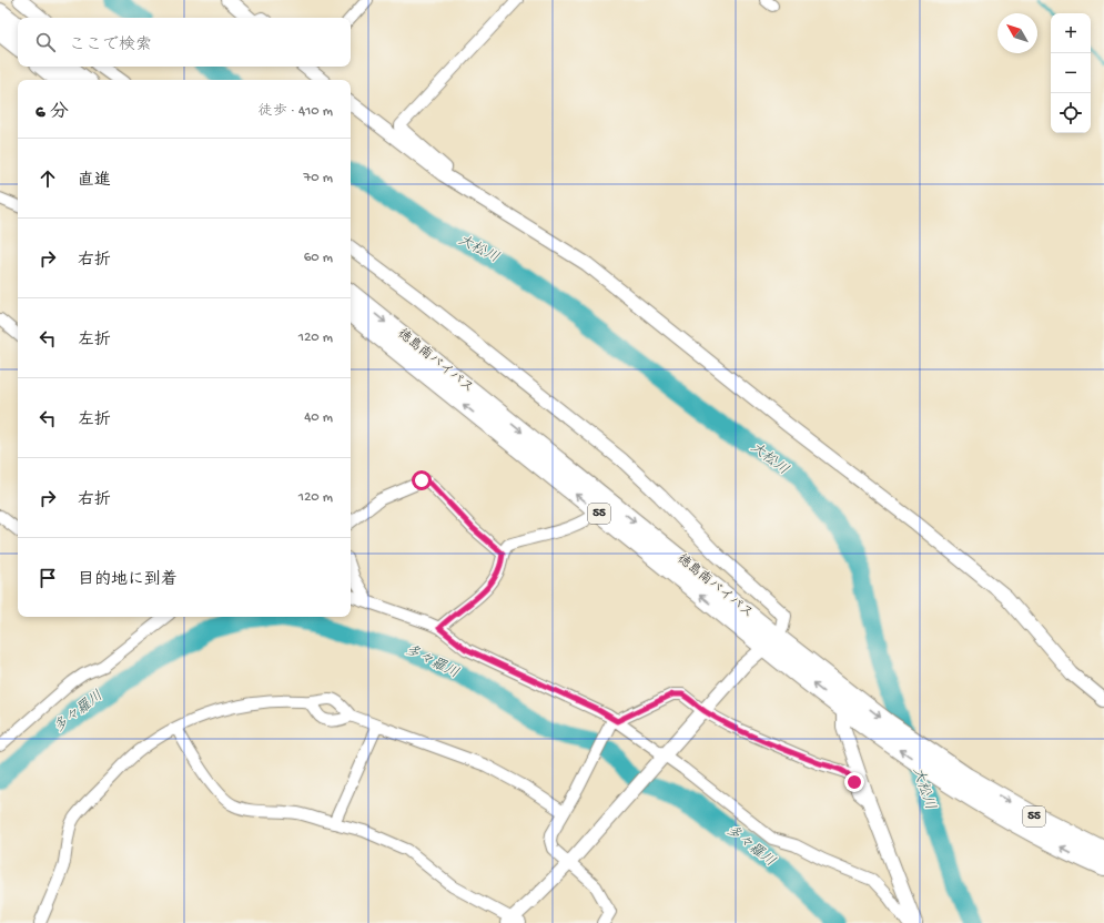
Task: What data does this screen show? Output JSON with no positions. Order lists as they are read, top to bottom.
{
  "streets": {
    "highway": ["徳島南バイパス", "55"]
  },
  "water": ["大松川", "多々羅川"],
  "north": "top left",
  "page": {
    "map_buttons": ["+", "−"],
    "search": "ここで検索",
    "heading": ["6 分", "徒歩 · 410 m"],
    "list": [
      ["直進", "70 m"],
      ["右折", "60 m"],
      ["左折", "120 m"],
      ["左折", "40 m"],
      ["右折", "120 m"],
      "目的地に到着"
    ]
  }
}
